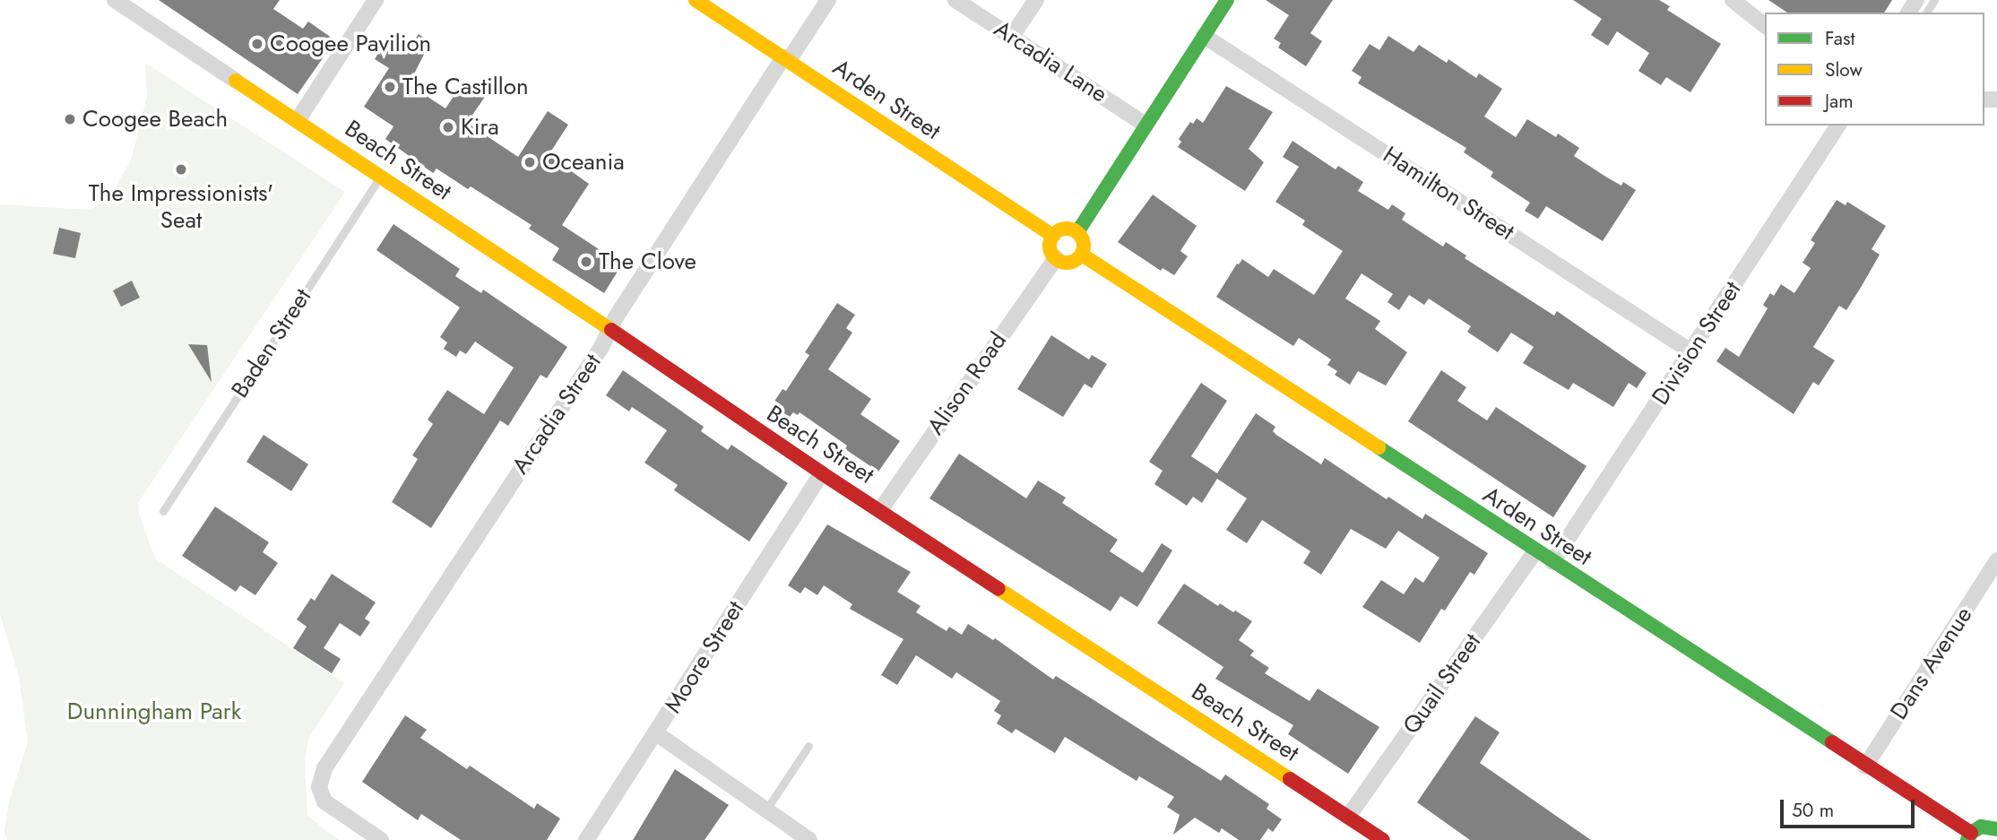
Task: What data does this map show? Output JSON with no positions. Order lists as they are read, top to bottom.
{
  "streets": {
    "street": [
      "Arcadia Lane",
      "Arden Street",
      "Beach Street",
      "Hamilton Street",
      "Division Street",
      "Alison Road",
      "Arcadia Street",
      "Moore Street",
      "Dans Avenue",
      "Quail Street"
    ],
    "lane": ["Baden Street"]
  },
  "crossings": [
    ["Arden Street", "Division Street"],
    ["Arden Street", "Alison Road"],
    ["Arden Street", "Arcadia Street"],
    ["Arden Street", "Dans Avenue"],
    ["Arden Street", "Quail Street"],
    ["Beach Street", "Baden Street"],
    ["Beach Street", "Alison Road"],
    ["Beach Street", "Arcadia Street"],
    ["Beach Street", "Moore Street"],
    ["Beach Street", "Quail Street"],
    ["Hamilton Street", "Division Street"]
  ],
  "parks": ["Dunningham Park"],
  "places": [
    "Coogee Pavilion",
    "The Castillon",
    "Coogee Beach",
    "Kira",
    "Oceania",
    "The Impressionists' Seat",
    "The Clove"
  ],
  "legend": ["Fast", "Slow", "Jam"],
  "scale_bar": "50 m"
}
